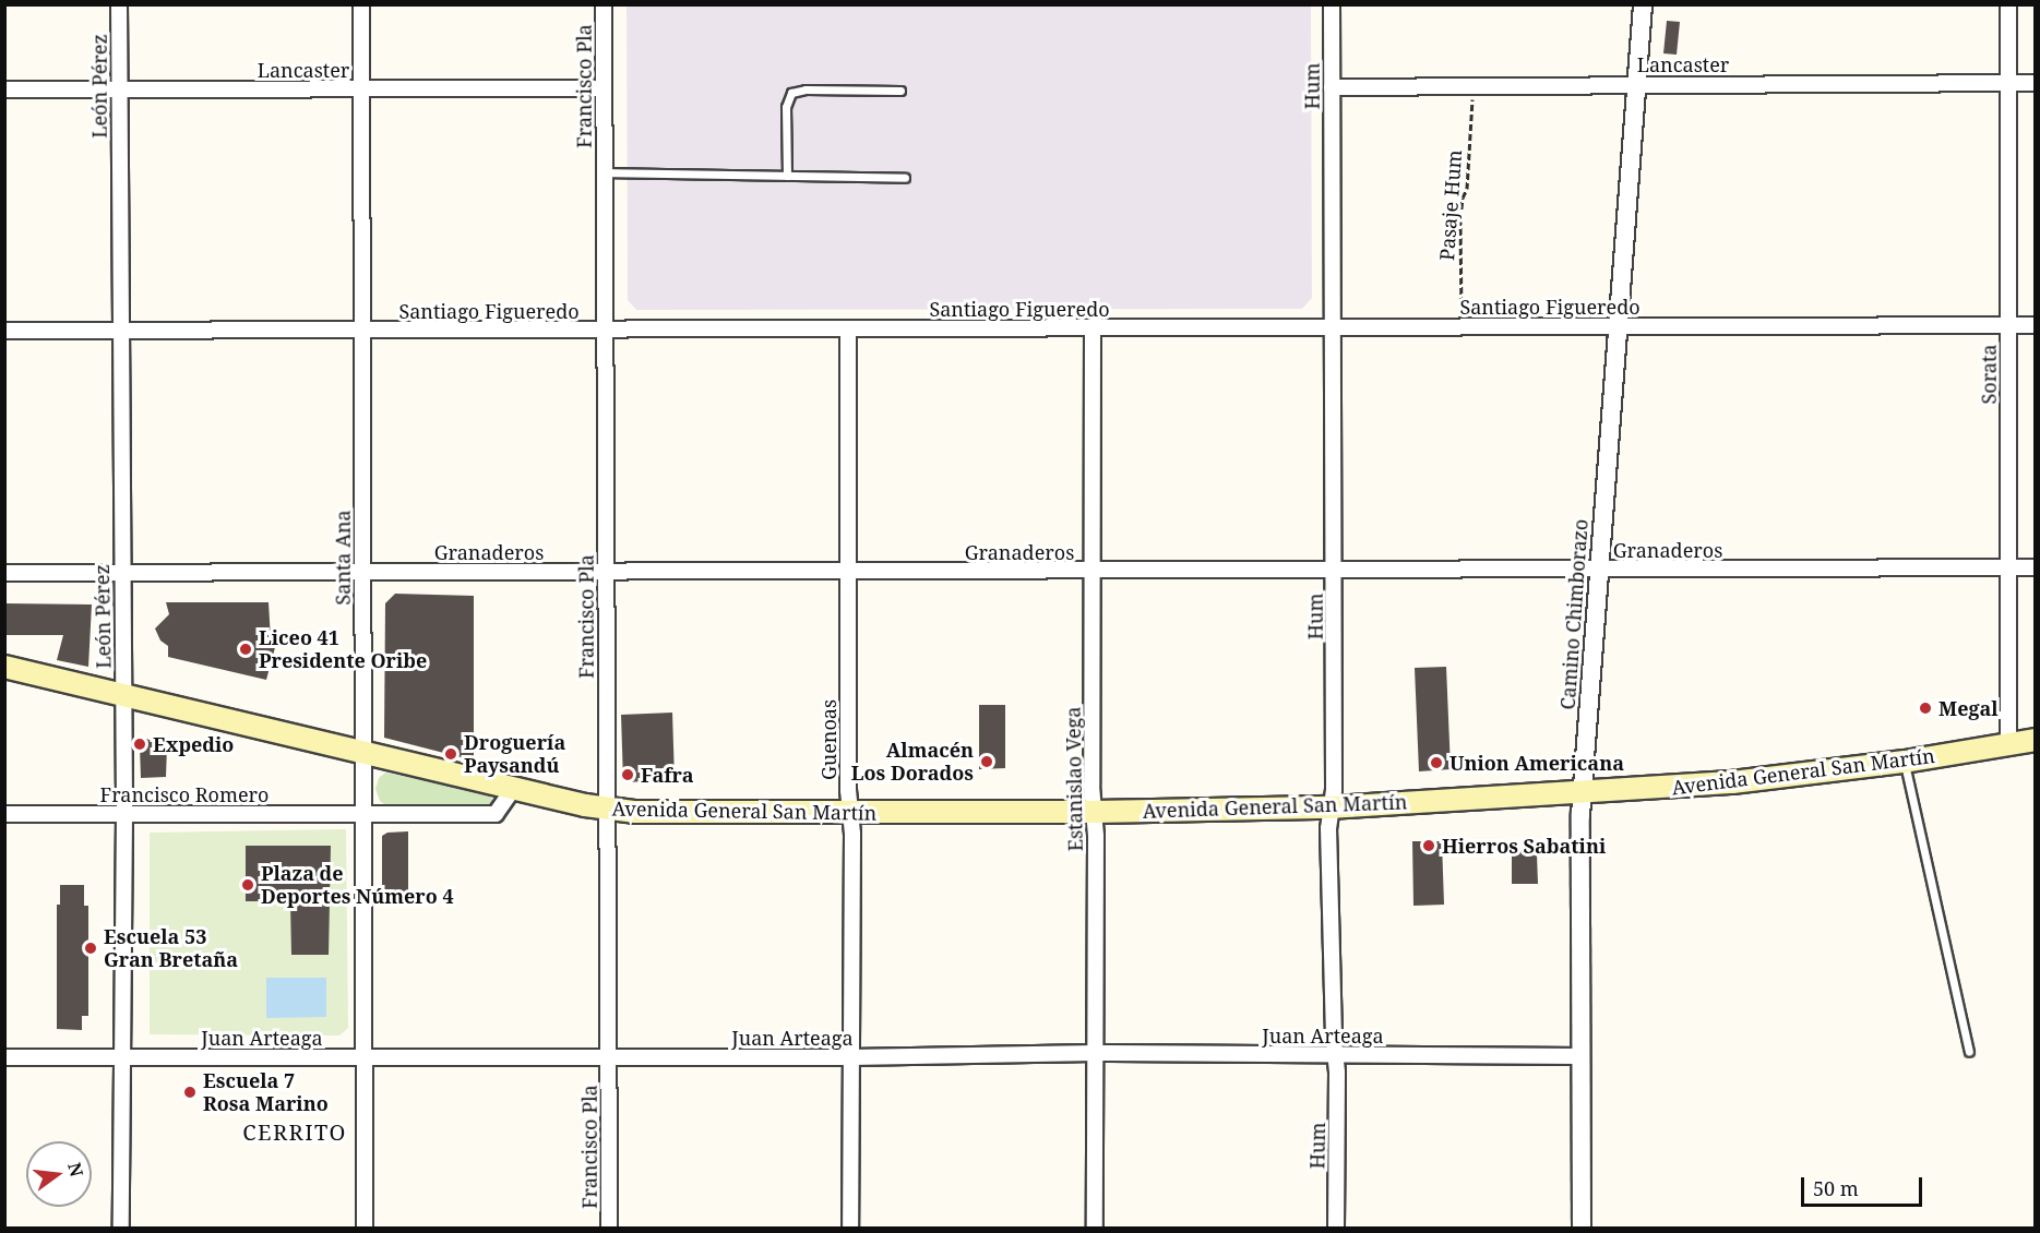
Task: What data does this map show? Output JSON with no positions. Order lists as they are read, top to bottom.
{
  "streets": {
    "main road": ["Avenida General San Martín"],
    "street": [
      "Lancaster",
      "León Pérez",
      "Francisco Pla",
      "Hum",
      "Santiago Figueredo",
      "Sorata",
      "Granaderos",
      "Santa Ana",
      "Camino Chimborazo",
      "Guenoas",
      "Estanislao Vega",
      "Francisco Romero",
      "Juan Arteaga"
    ],
    "path": ["Pasaje Hum"]
  },
  "crossings": [
    ["Lancaster", "León Pérez"],
    ["Lancaster", "Francisco Pla"],
    ["Lancaster", "Hum"],
    ["Lancaster", "Pasaje Hum"],
    ["Lancaster", "Sorata"],
    ["Lancaster", "Santa Ana"],
    ["Lancaster", "Camino Chimborazo"],
    ["León Pérez", "Santiago Figueredo"],
    ["León Pérez", "Granaderos"],
    ["León Pérez", "Avenida General San Martín"],
    ["León Pérez", "Francisco Romero"],
    ["León Pérez", "Juan Arteaga"],
    ["Francisco Pla", "Santiago Figueredo"],
    ["Francisco Pla", "Granaderos"],
    ["Francisco Pla", "Avenida General San Martín"],
    ["Francisco Pla", "Juan Arteaga"],
    ["Hum", "Santiago Figueredo"],
    ["Hum", "Granaderos"],
    ["Hum", "Avenida General San Martín"],
    ["Hum", "Juan Arteaga"],
    ["Pasaje Hum", "Santiago Figueredo"],
    ["Santiago Figueredo", "Sorata"],
    ["Santiago Figueredo", "Santa Ana"],
    ["Santiago Figueredo", "Camino Chimborazo"],
    ["Santiago Figueredo", "Guenoas"],
    ["Santiago Figueredo", "Estanislao Vega"],
    ["Sorata", "Granaderos"],
    ["Sorata", "Avenida General San Martín"],
    ["Granaderos", "Santa Ana"],
    ["Granaderos", "Camino Chimborazo"],
    ["Granaderos", "Guenoas"],
    ["Granaderos", "Estanislao Vega"],
    ["Santa Ana", "Avenida General San Martín"],
    ["Santa Ana", "Francisco Romero"],
    ["Santa Ana", "Juan Arteaga"],
    ["Camino Chimborazo", "Avenida General San Martín"],
    ["Camino Chimborazo", "Juan Arteaga"],
    ["Guenoas", "Avenida General San Martín"],
    ["Guenoas", "Juan Arteaga"],
    ["Avenida General San Martín", "Estanislao Vega"],
    ["Estanislao Vega", "Juan Arteaga"]
  ],
  "districts": ["CERRITO"],
  "places": [
    "Liceo 41 Presidente Oribe",
    "Megal",
    "Expedio",
    "Droguería Paysandú",
    "Almacén Los Dorados",
    "Union Americana",
    "Fafra",
    "Hierros Sabatini",
    "Plaza de Deportes Número 4",
    "Escuela 53 Gran Bretaña",
    "Escuela 7 Rosa Marino"
  ],
  "scale_bar": "50 m",
  "north": "right"
}
